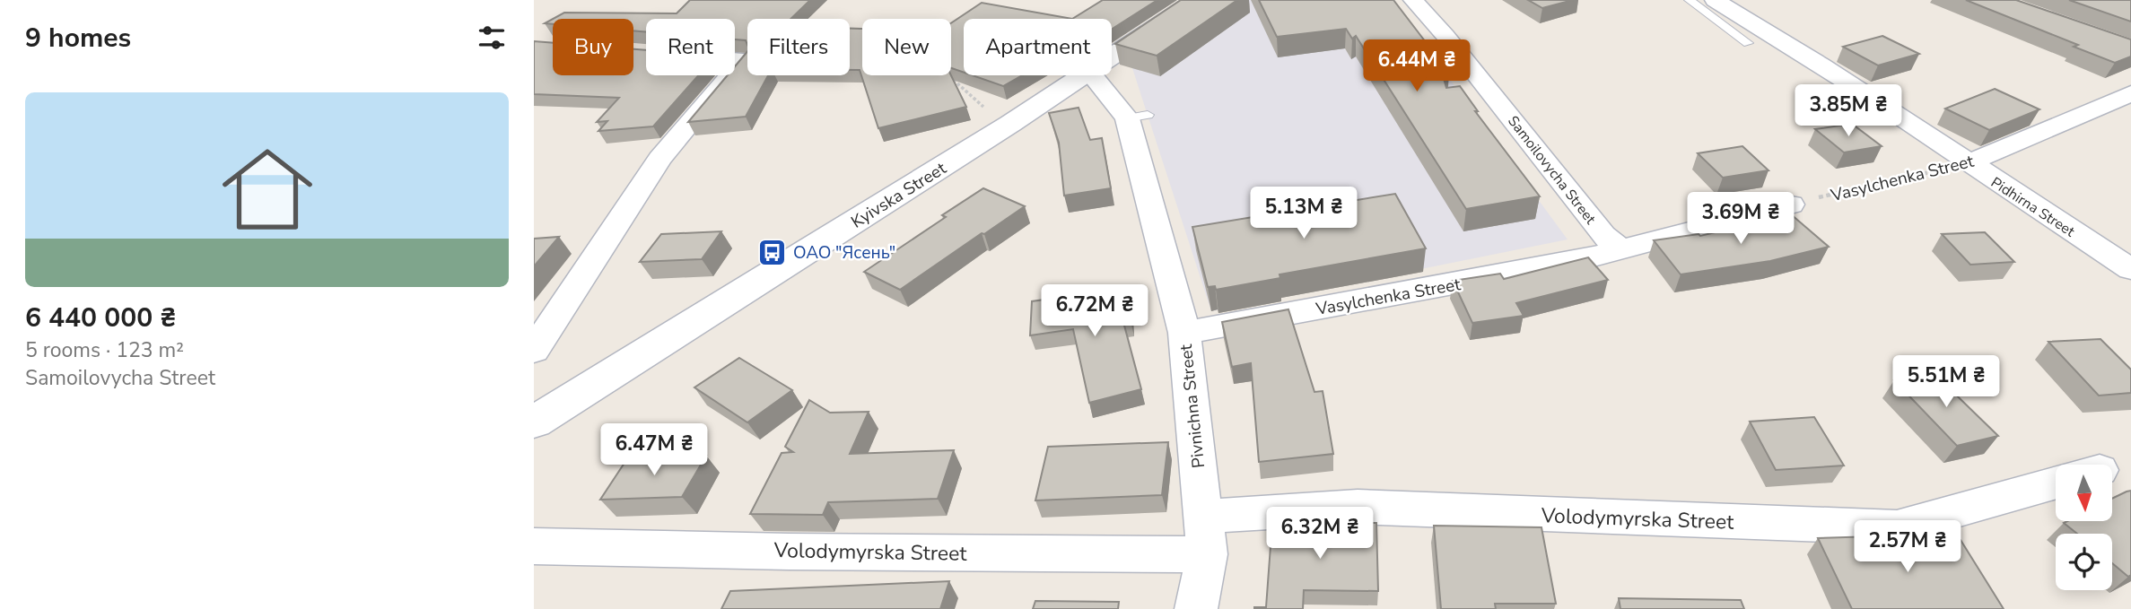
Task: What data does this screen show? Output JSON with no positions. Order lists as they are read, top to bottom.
{
  "streets": {
    "main road": ["Kyivska Street"],
    "street": [
      "Samoilovycha Street",
      "Vasylchenka Street",
      "Pidhirna Street",
      "Pivnichna Street",
      "Volodymyrska Street"
    ]
  },
  "crossings": [
    ["Samoilovycha Street", "Vasylchenka Street"],
    ["Vasylchenka Street", "Pidhirna Street"],
    ["Vasylchenka Street", "Pivnichna Street"],
    ["Pivnichna Street", "Volodymyrska Street"]
  ],
  "places": {
    "bus stop": ["ОАО \"Ясень\""]
  },
  "north": "bottom",
  "page": {
    "heading": "9 homes",
    "chip": [
      "Buy",
      "Rent",
      "Filters",
      "New",
      "Apartment"
    ],
    "price": [
      "6.44M ₴",
      "3.85M ₴",
      "5.13M ₴",
      "3.69M ₴",
      "6.72M ₴",
      "5.51M ₴",
      "6.47M ₴",
      "6.32M ₴",
      "2.57M ₴"
    ],
    "list": [
      {
        "name": "6 440 000 ₴",
        "note": "5 rooms · 123 m² · Samoilovycha Street"
      }
    ]
  }
}
